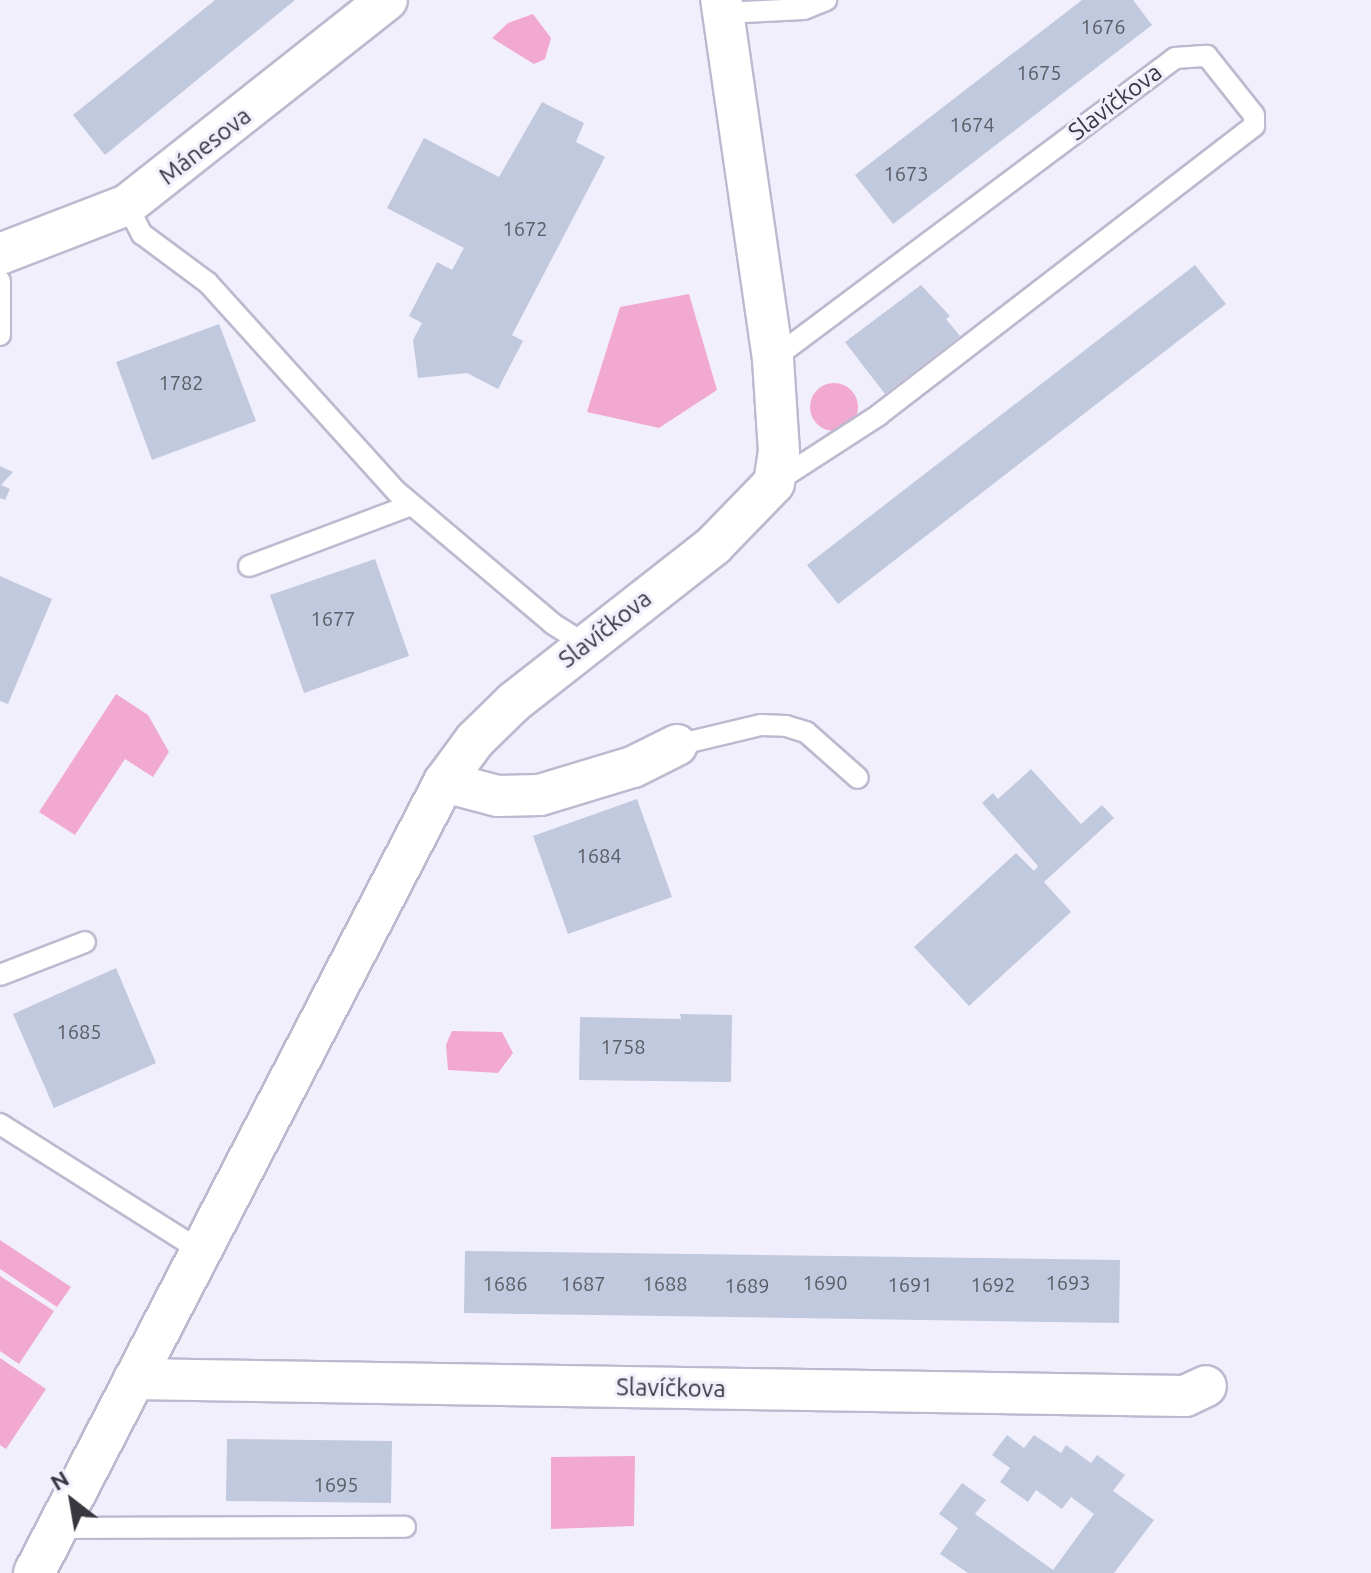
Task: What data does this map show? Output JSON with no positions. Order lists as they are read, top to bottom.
{
  "streets": {
    "street": ["Slavíčkova", "Mánesova"]
  },
  "house_numbers": [
    "1676",
    "1675",
    "1674",
    "1673",
    "1672",
    "1782",
    "1677",
    "1684",
    "1685",
    "1758",
    "1690",
    "1693",
    "1686",
    "1687",
    "1688",
    "1691",
    "1692",
    "1689",
    "1695"
  ],
  "north": "top left"
}
